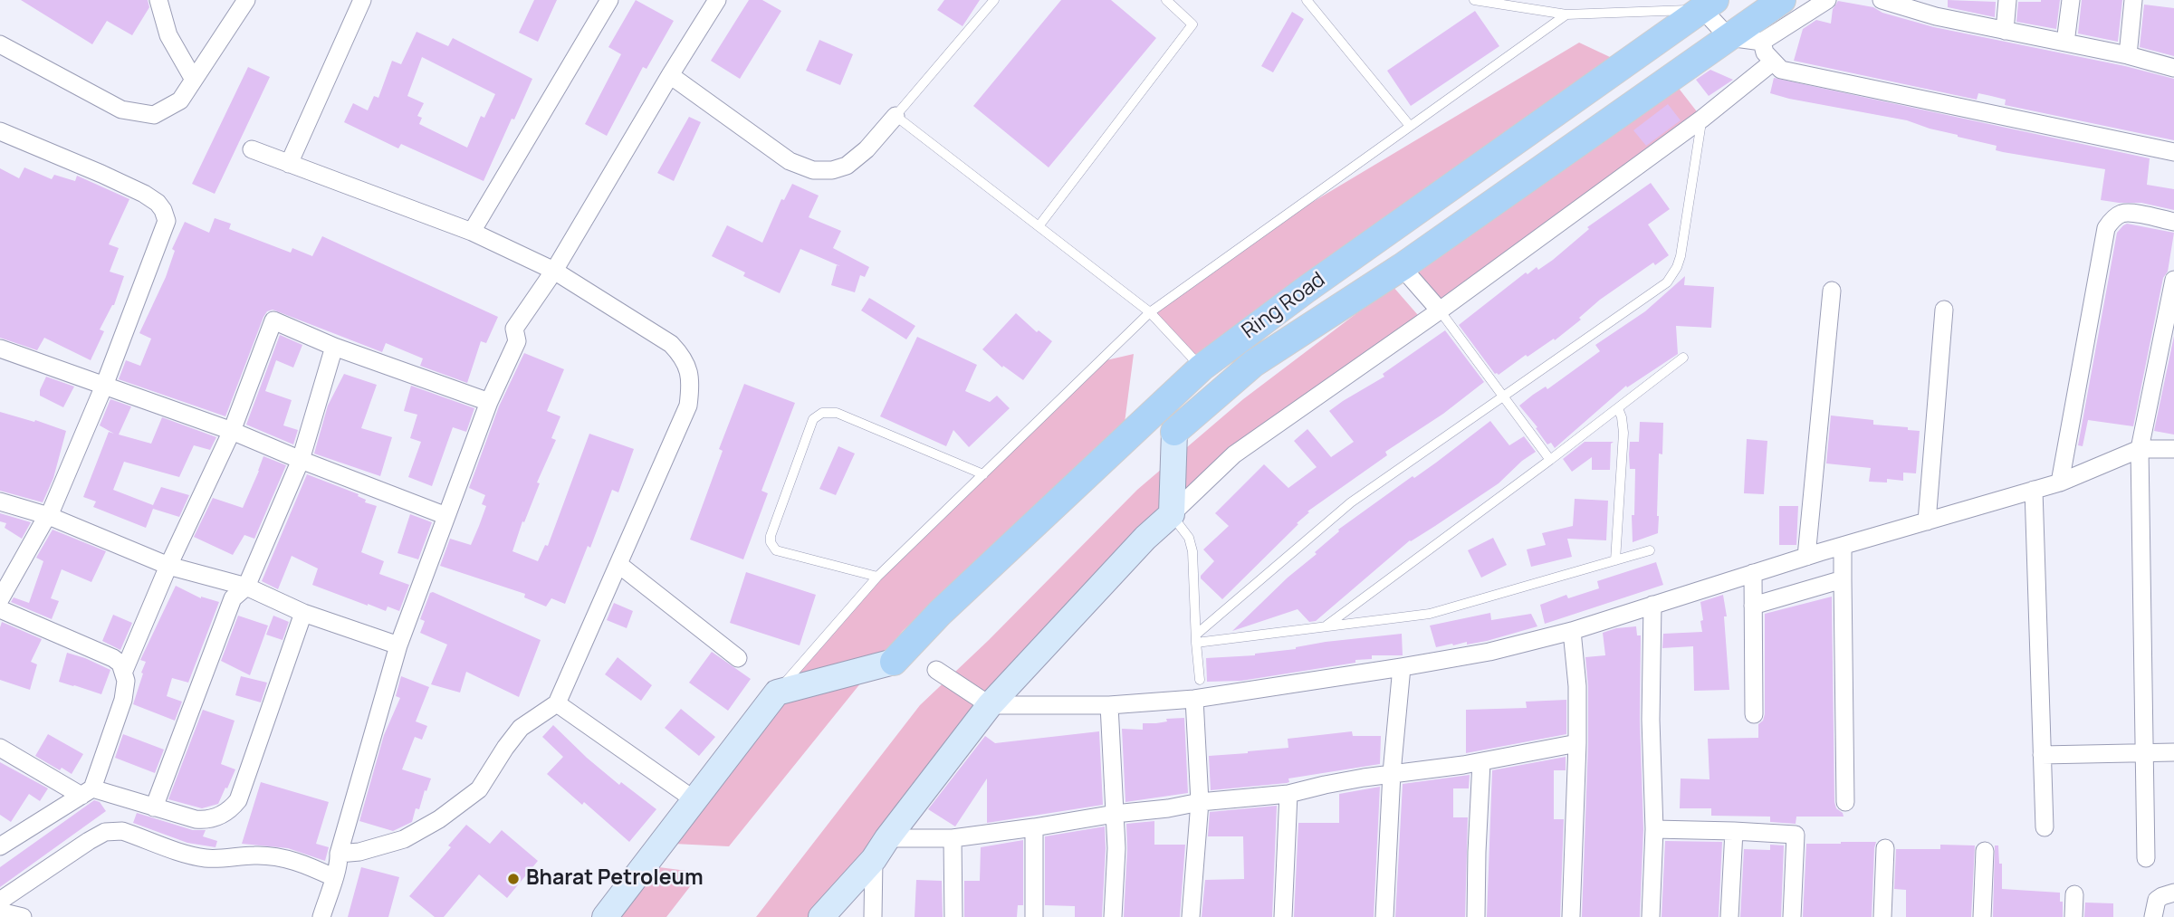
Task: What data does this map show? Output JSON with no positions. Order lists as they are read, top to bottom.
{
  "streets": {
    "main road": ["Ring Road"]
  },
  "places": ["Bharat Petroleum"]
}
